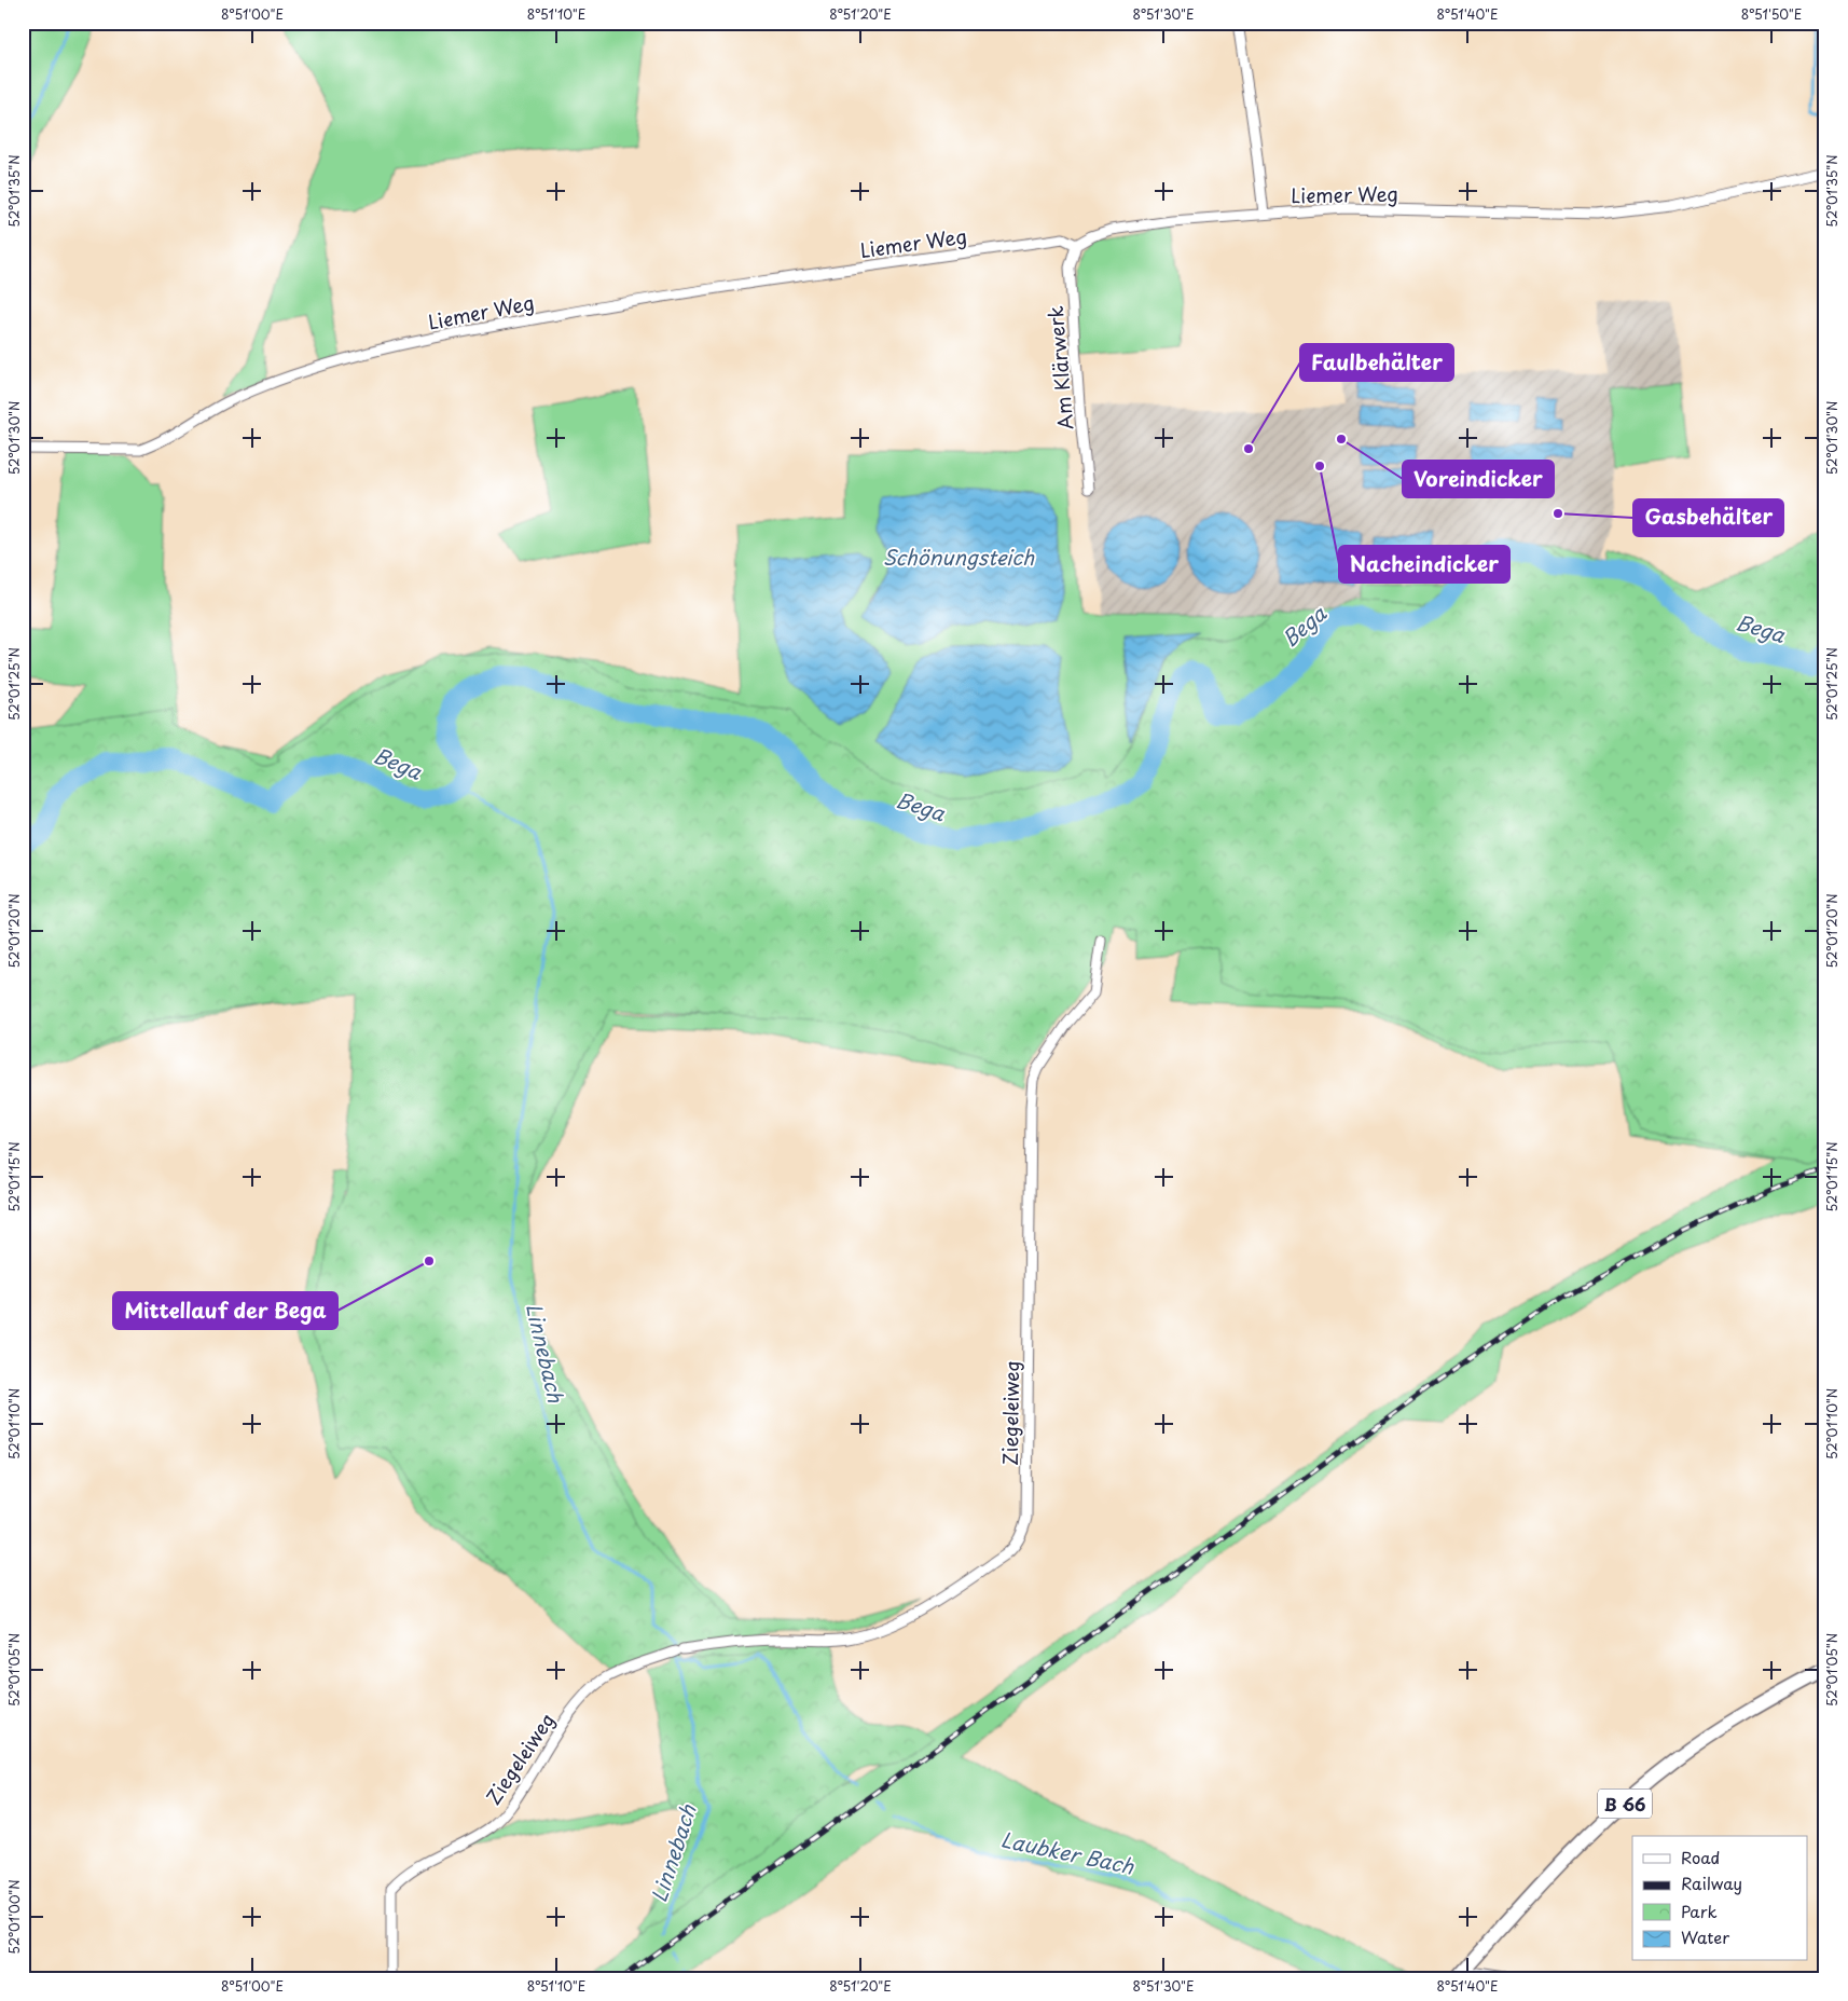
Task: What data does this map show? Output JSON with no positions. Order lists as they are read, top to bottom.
{
  "streets": {
    "main road": ["B 66"],
    "street": ["Liemer Weg", "Am Klärwerk", "Ziegeleiweg"]
  },
  "crossings": [
    ["Liemer Weg", "Am Klärwerk"]
  ],
  "water": [
    "Schönungsteich",
    "Bega",
    "Linnebach",
    "Laubker Bach"
  ],
  "places": [
    "Voreindicker",
    "Faulbehälter",
    "Nacheindicker",
    "Gasbehälter",
    "Mittellauf der Bega"
  ],
  "legend": [
    "Road",
    "Railway",
    "Park",
    "Water"
  ],
  "coordinates": [
    "8°51'00\"E",
    "8°51'10\"E",
    "8°51'20\"E",
    "8°51'30\"E",
    "8°51'40\"E",
    "8°51'50\"E",
    "52°01'35\"N",
    "52°01'30\"N",
    "52°01'25\"N",
    "52°01'20\"N",
    "52°01'15\"N",
    "52°01'10\"N",
    "52°01'05\"N",
    "52°01'00\"N"
  ]
}
